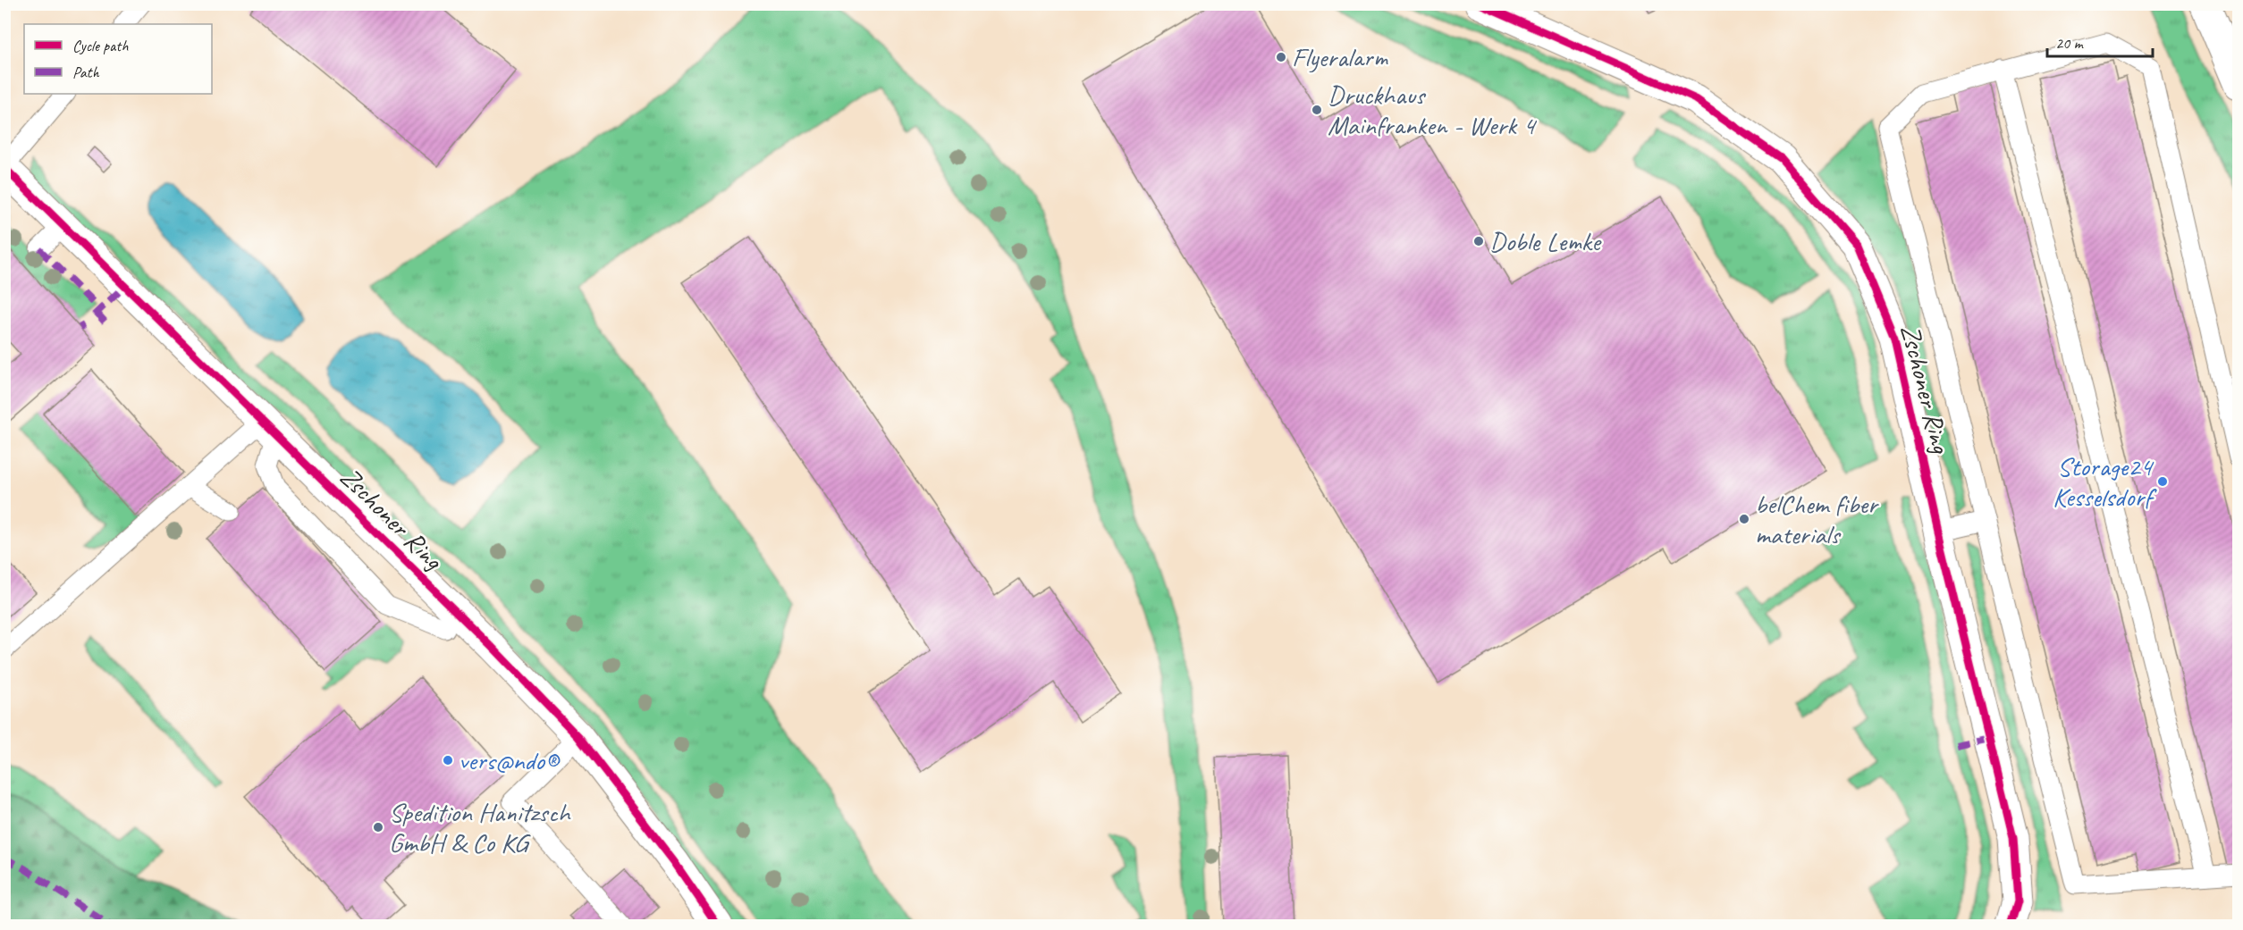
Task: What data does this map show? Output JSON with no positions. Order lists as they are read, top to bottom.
{
  "streets": {
    "street": ["Zschoner Ring"]
  },
  "places": [
    "Flyeralarm",
    "Druckhaus Mainfranken - Werk 4",
    "Doble Lemke",
    "Storage24 Kesselsdorf",
    "belChem fiber materials",
    "vers@ndo®",
    "Spedition Hanitzsch GmbH & Co KG"
  ],
  "legend": ["Cycle path", "Path"],
  "scale_bar": "20 m"
}
